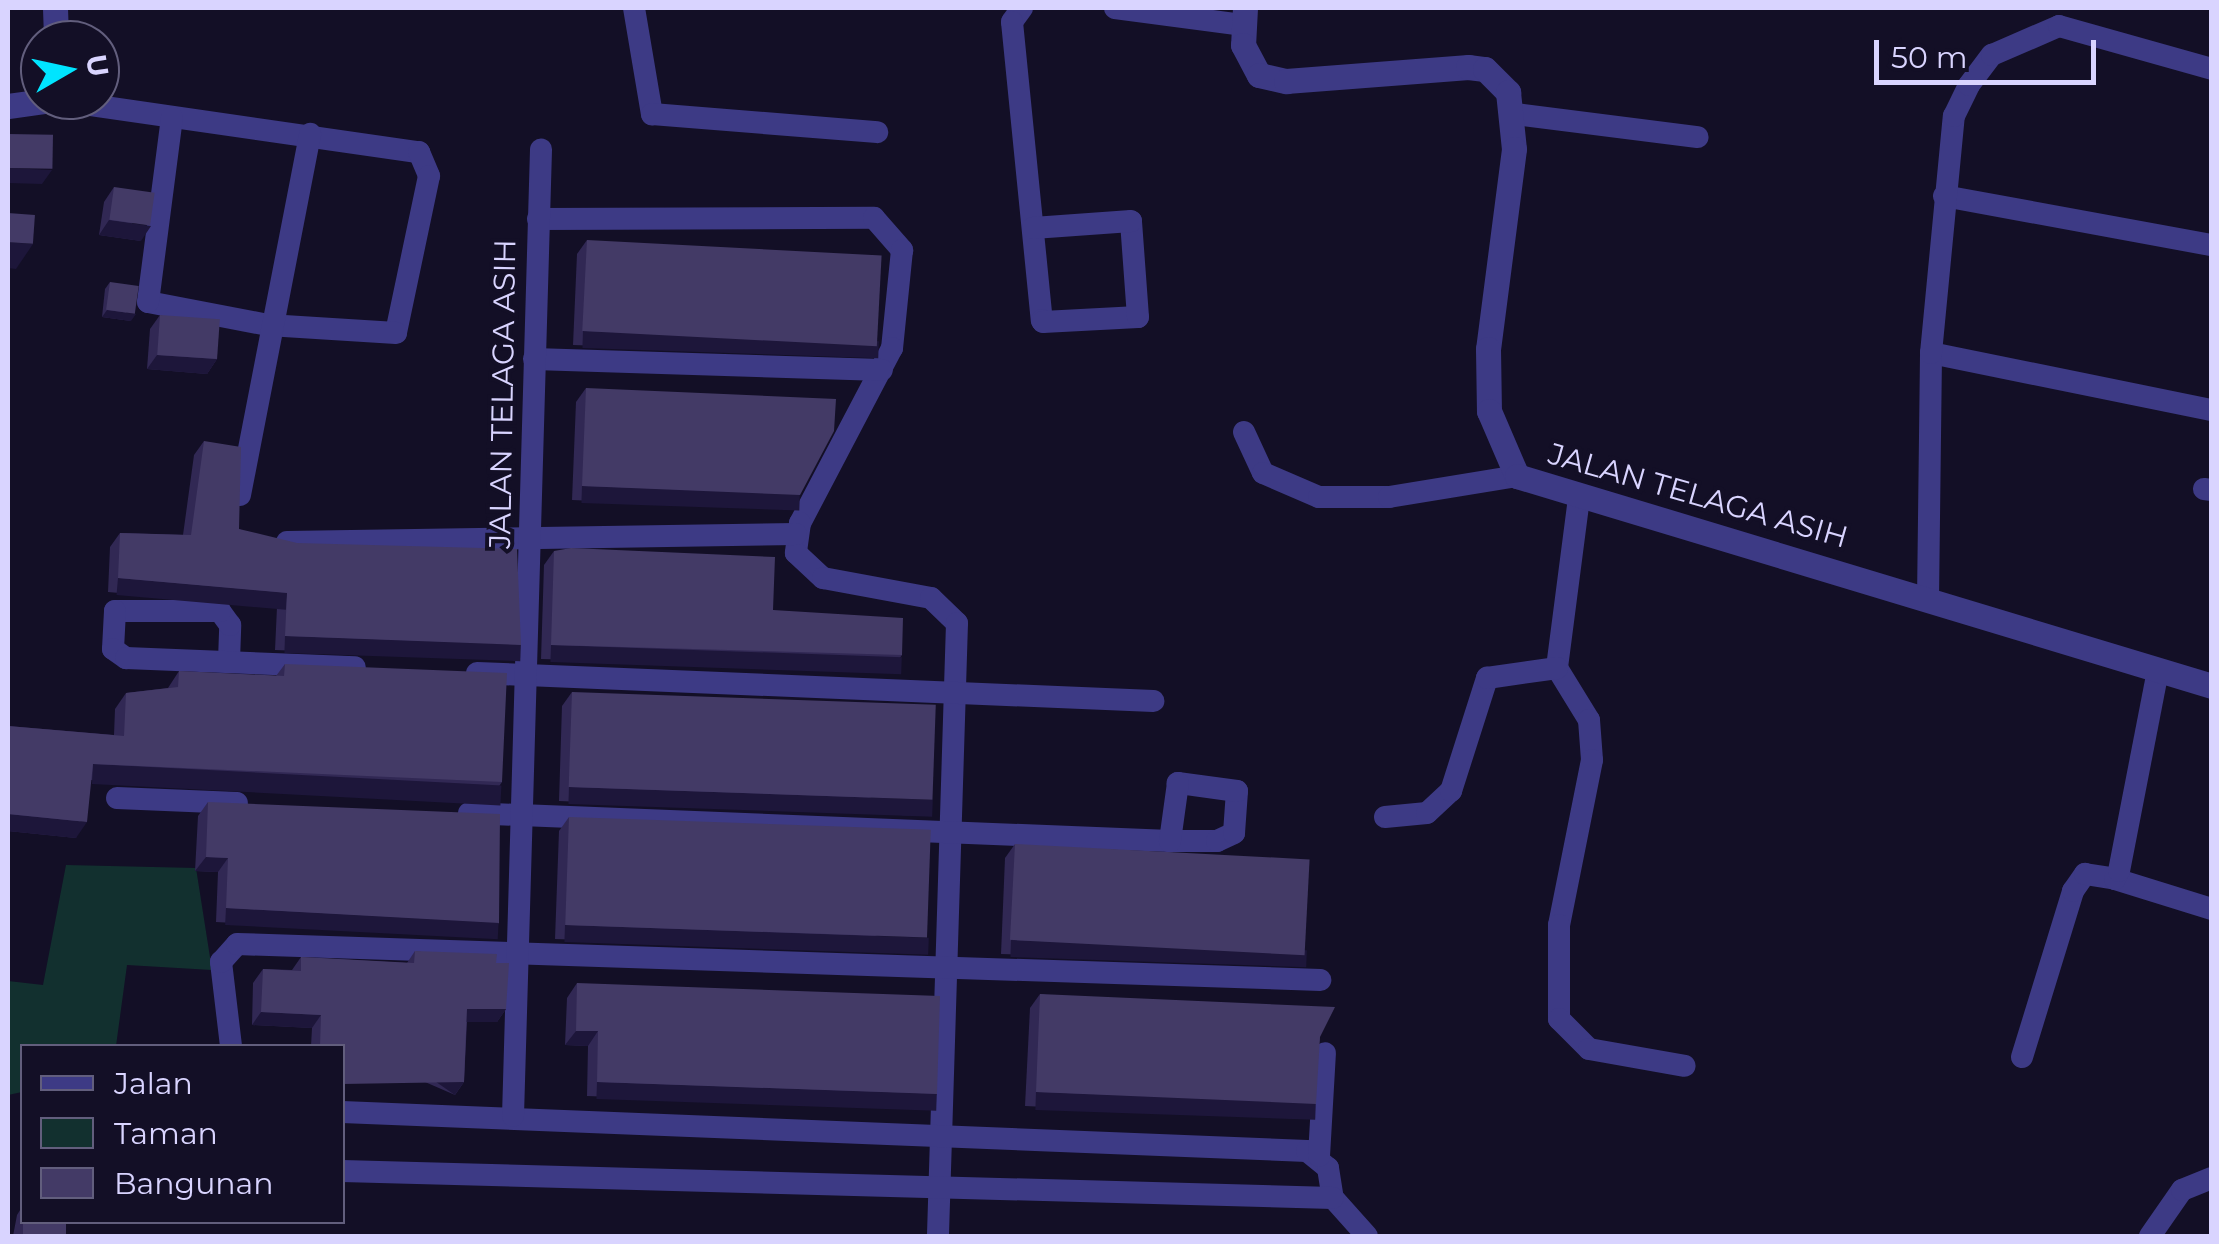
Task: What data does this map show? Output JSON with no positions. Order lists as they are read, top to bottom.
{
  "streets": {
    "street": ["JALAN TELAGA ASIH"]
  },
  "legend": ["Jalan", "Taman", "Bangunan"],
  "scale_bar": "50 m",
  "north": "right"
}
